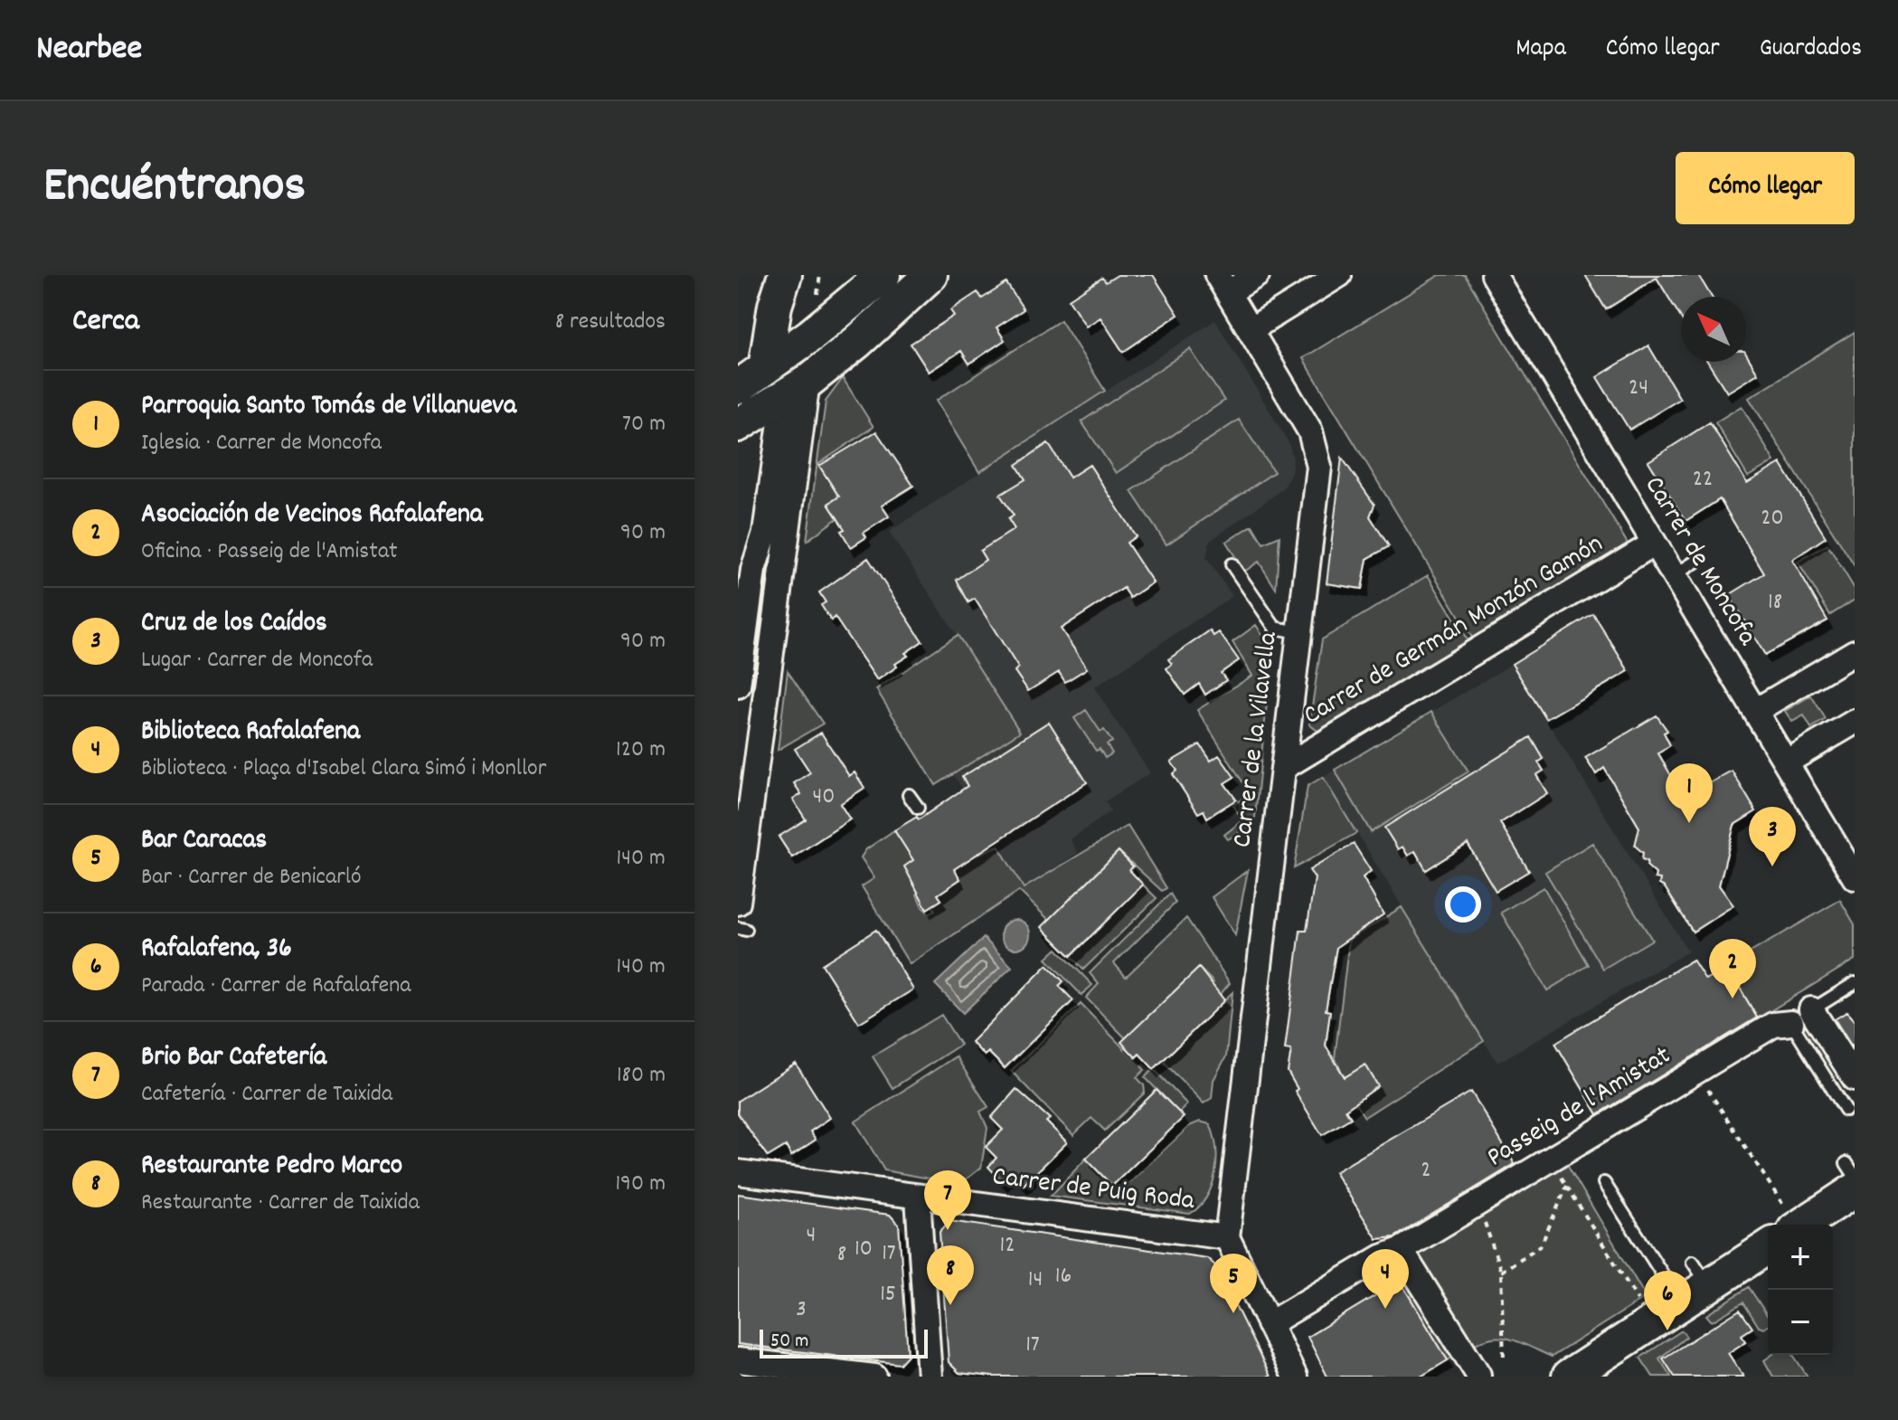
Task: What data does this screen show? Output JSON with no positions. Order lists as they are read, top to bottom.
{
  "streets": {
    "street": [
      "Carrer de Moncofa",
      "Carrer de Germán Monzón Gamón",
      "Carrer de la Vilavella",
      "Passeig de l'Amistat",
      "Carrer de Puig Roda"
    ]
  },
  "crossings": [
    ["Carrer de Moncofa", "Carrer de Germán Monzón Gamón"],
    ["Carrer de Germán Monzón Gamón", "Carrer de la Vilavella"],
    ["Carrer de la Vilavella", "Carrer de Puig Roda"]
  ],
  "house_numbers": [
    "24",
    "22",
    "20",
    "18",
    "40",
    "2",
    "4",
    "12",
    "10",
    "17",
    "8",
    "16",
    "14",
    "15",
    "3",
    "17"
  ],
  "scale_bar": "50 m",
  "north": "top left",
  "page": {
    "header": "Nearbee",
    "nav": ["Mapa", "Cómo llegar", "Guardados"],
    "title": "Encuéntranos",
    "buttons": "Cómo llegar",
    "heading": ["Cerca", "8 resultados"],
    "list": [
      {
        "mark": "1",
        "name": "Parroquia Santo Tomás de Villanueva",
        "note": "Iglesia · Carrer de Moncofa",
        "value": "70 m"
      },
      {
        "mark": "2",
        "name": "Asociación de Vecinos Rafalafena",
        "note": "Oficina · Passeig de l'Amistat",
        "value": "90 m"
      },
      {
        "mark": "3",
        "name": "Cruz de los Caídos",
        "note": "Lugar · Carrer de Moncofa",
        "value": "90 m"
      },
      {
        "mark": "4",
        "name": "Biblioteca Rafalafena",
        "note": "Biblioteca · Plaça d'Isabel Clara Simó i Monllor",
        "value": "120 m"
      },
      {
        "mark": "5",
        "name": "Bar Caracas",
        "note": "Bar · Carrer de Benicarló",
        "value": "140 m"
      },
      {
        "mark": "6",
        "name": "Rafalafena, 36",
        "note": "Parada · Carrer de Rafalafena",
        "value": "140 m"
      },
      {
        "mark": "7",
        "name": "Brio Bar Cafetería",
        "note": "Cafetería · Carrer de Taixida",
        "value": "180 m"
      },
      {
        "mark": "8",
        "name": "Restaurante Pedro Marco",
        "note": "Restaurante · Carrer de Taixida",
        "value": "190 m"
      }
    ],
    "pins": [
      "1",
      "3",
      "2",
      "7",
      "8",
      "4",
      "5",
      "6"
    ],
    "map_buttons": ["+", "−"],
    "scale": "50 m"
  }
}
